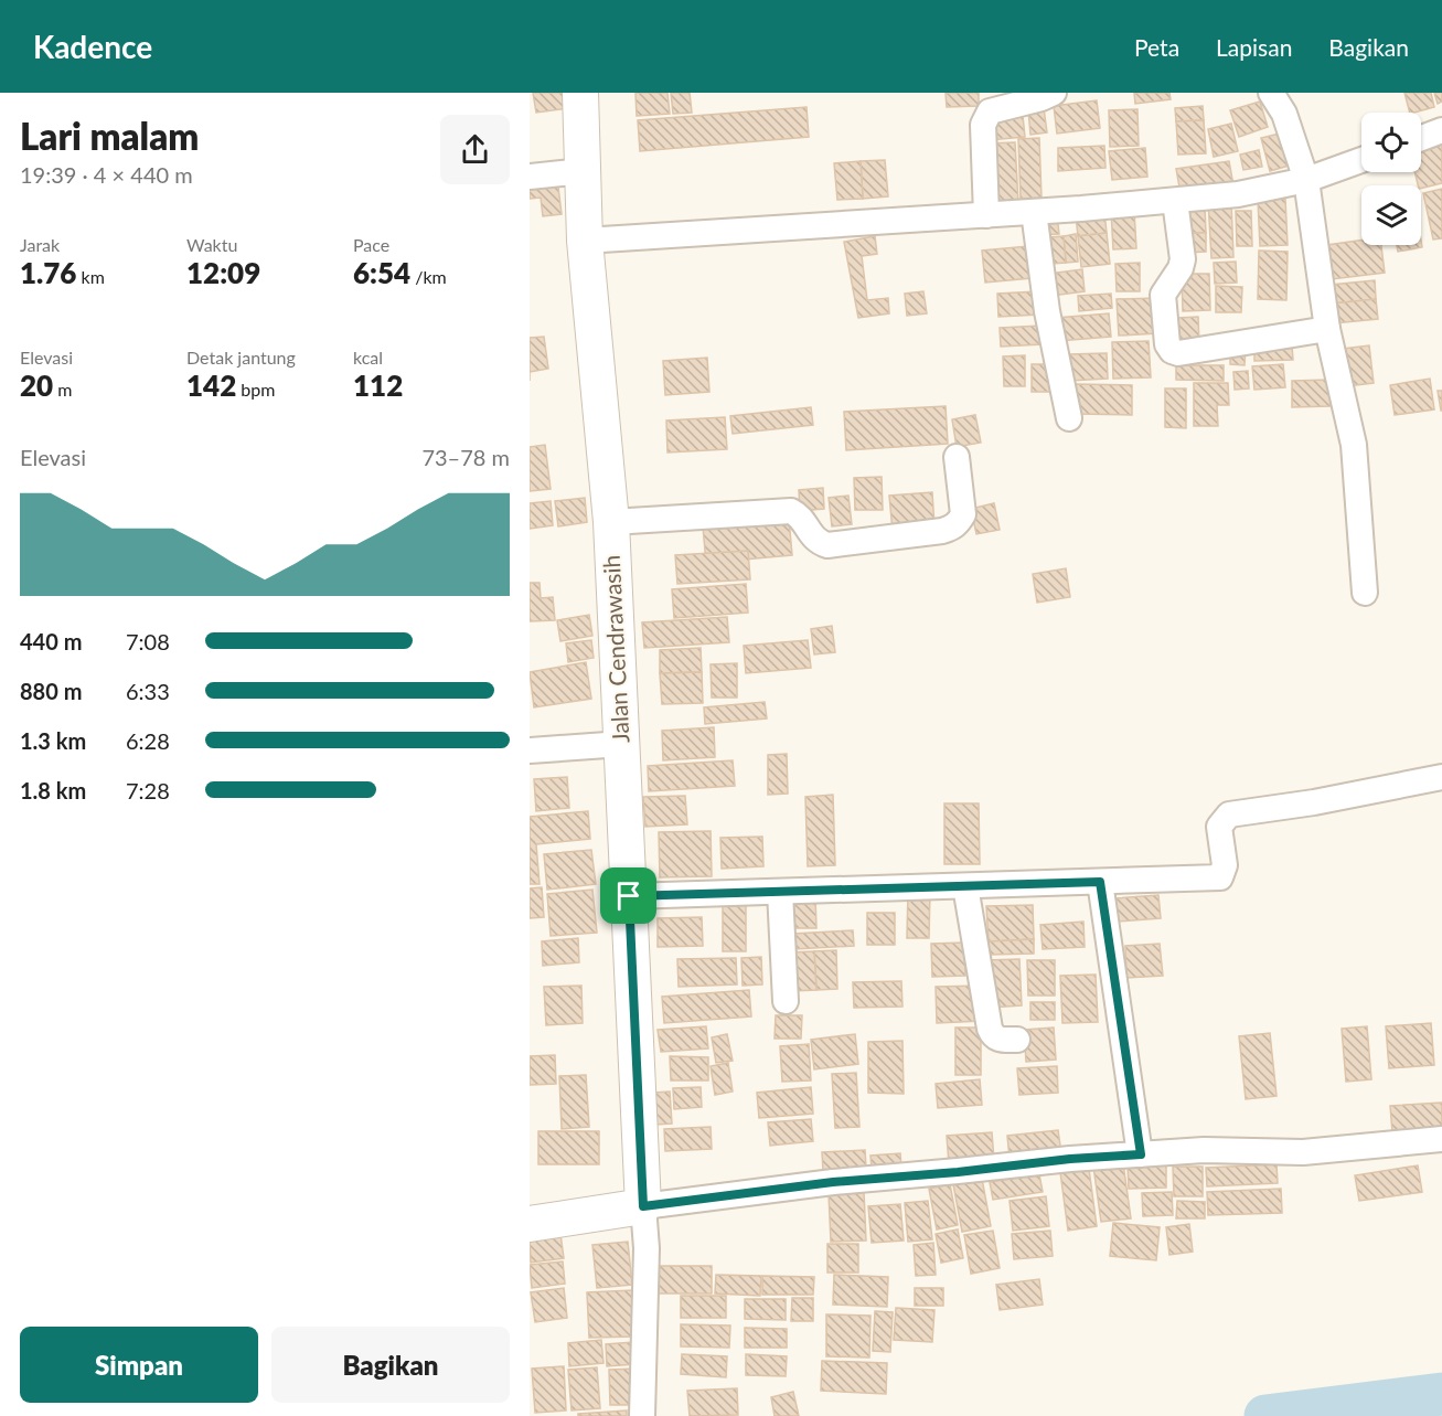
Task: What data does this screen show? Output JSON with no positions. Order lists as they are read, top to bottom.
{
  "streets": {
    "main road": ["Jalan Cendrawasih"]
  },
  "page": {
    "header": "Kadence",
    "nav": ["Peta", "Lapisan", "Bagikan"],
    "heading": ["Lari malam", "19:39 · 4 × 440 m"],
    "stats": [
      ["Jarak", "1.76 km"],
      ["Waktu", "12:09"],
      ["Pace", "6:54 /km"],
      ["Elevasi", "20 m"],
      ["Detak jantung", "142 bpm"],
      ["kcal", "112"]
    ],
    "chart": ["Elevasi", "73–78 m"],
    "list": [
      {
        "name": "440 m",
        "note": "7:08"
      },
      {
        "name": "880 m",
        "note": "6:33"
      },
      {
        "name": "1.3 km",
        "note": "6:28"
      },
      {
        "name": "1.8 km",
        "note": "7:28"
      }
    ],
    "buttons": ["Simpan", "Bagikan"]
  }
}
